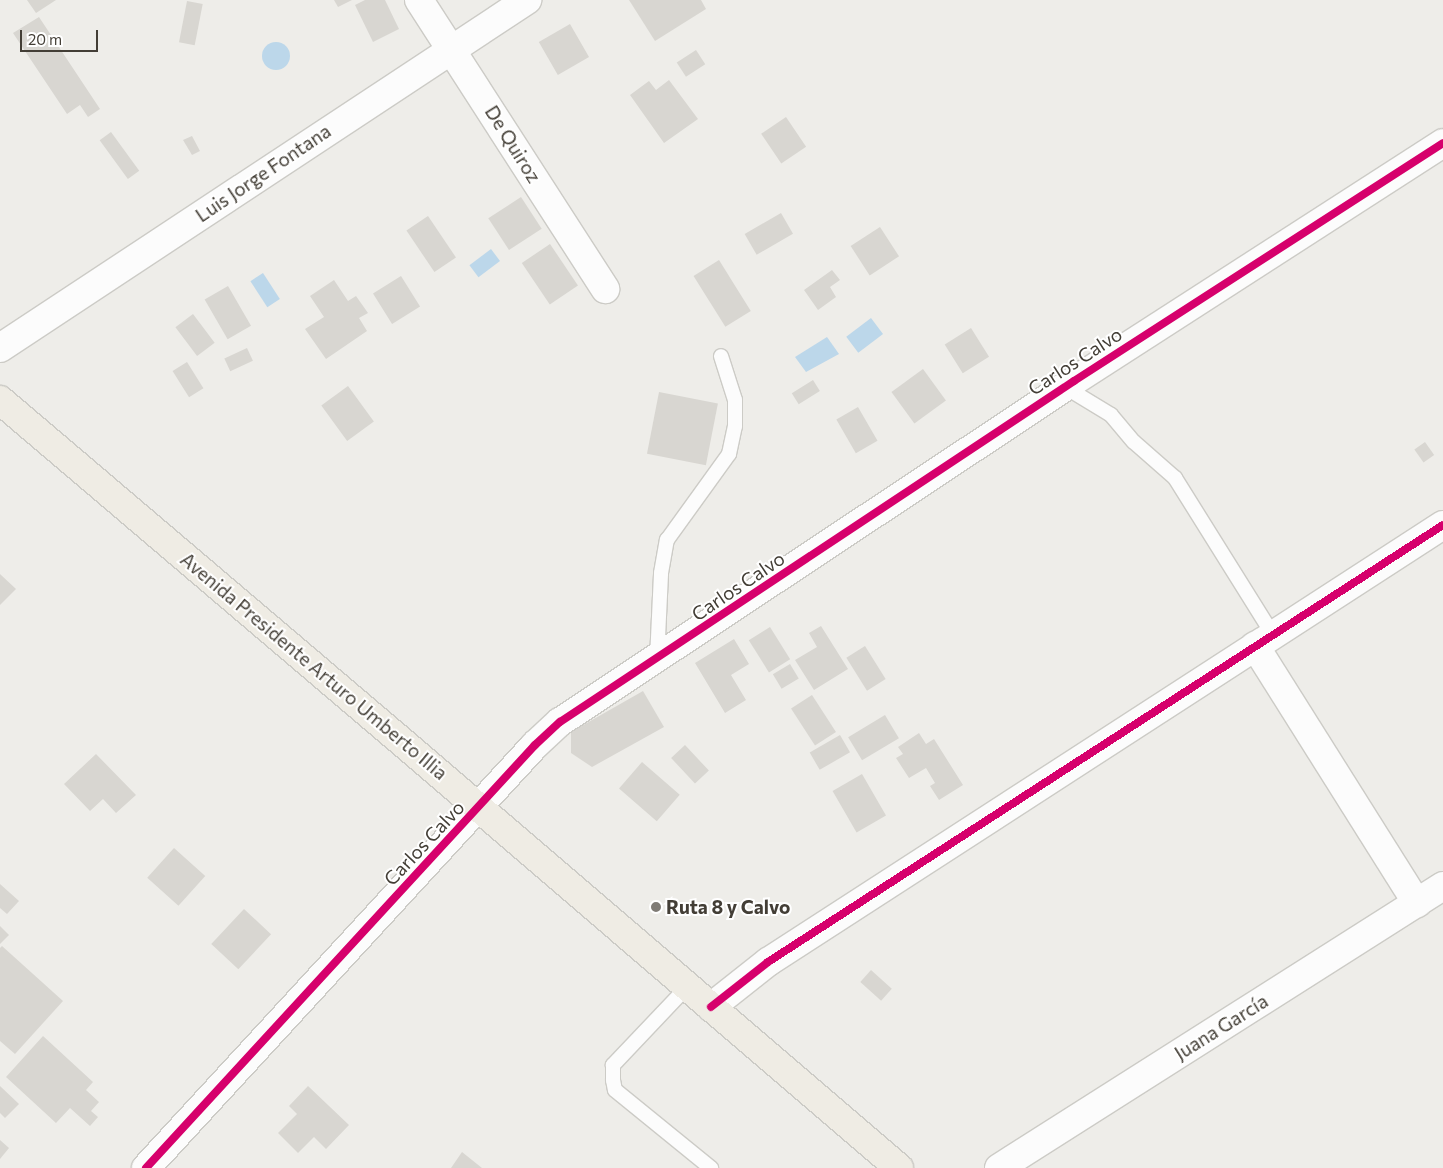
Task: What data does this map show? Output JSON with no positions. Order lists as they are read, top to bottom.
{
  "streets": {
    "main road": ["Avenida Presidente Arturo Umberto Illia"],
    "street": [
      "De Quiroz",
      "Luis Jorge Fontana",
      "Carlos Calvo",
      "Juana García"
    ]
  },
  "crossings": [
    ["De Quiroz", "Luis Jorge Fontana"],
    ["Carlos Calvo", "Avenida Presidente Arturo Umberto Illia"]
  ],
  "places": ["Ruta 8 y Calvo"],
  "scale_bar": "20 m"
}
